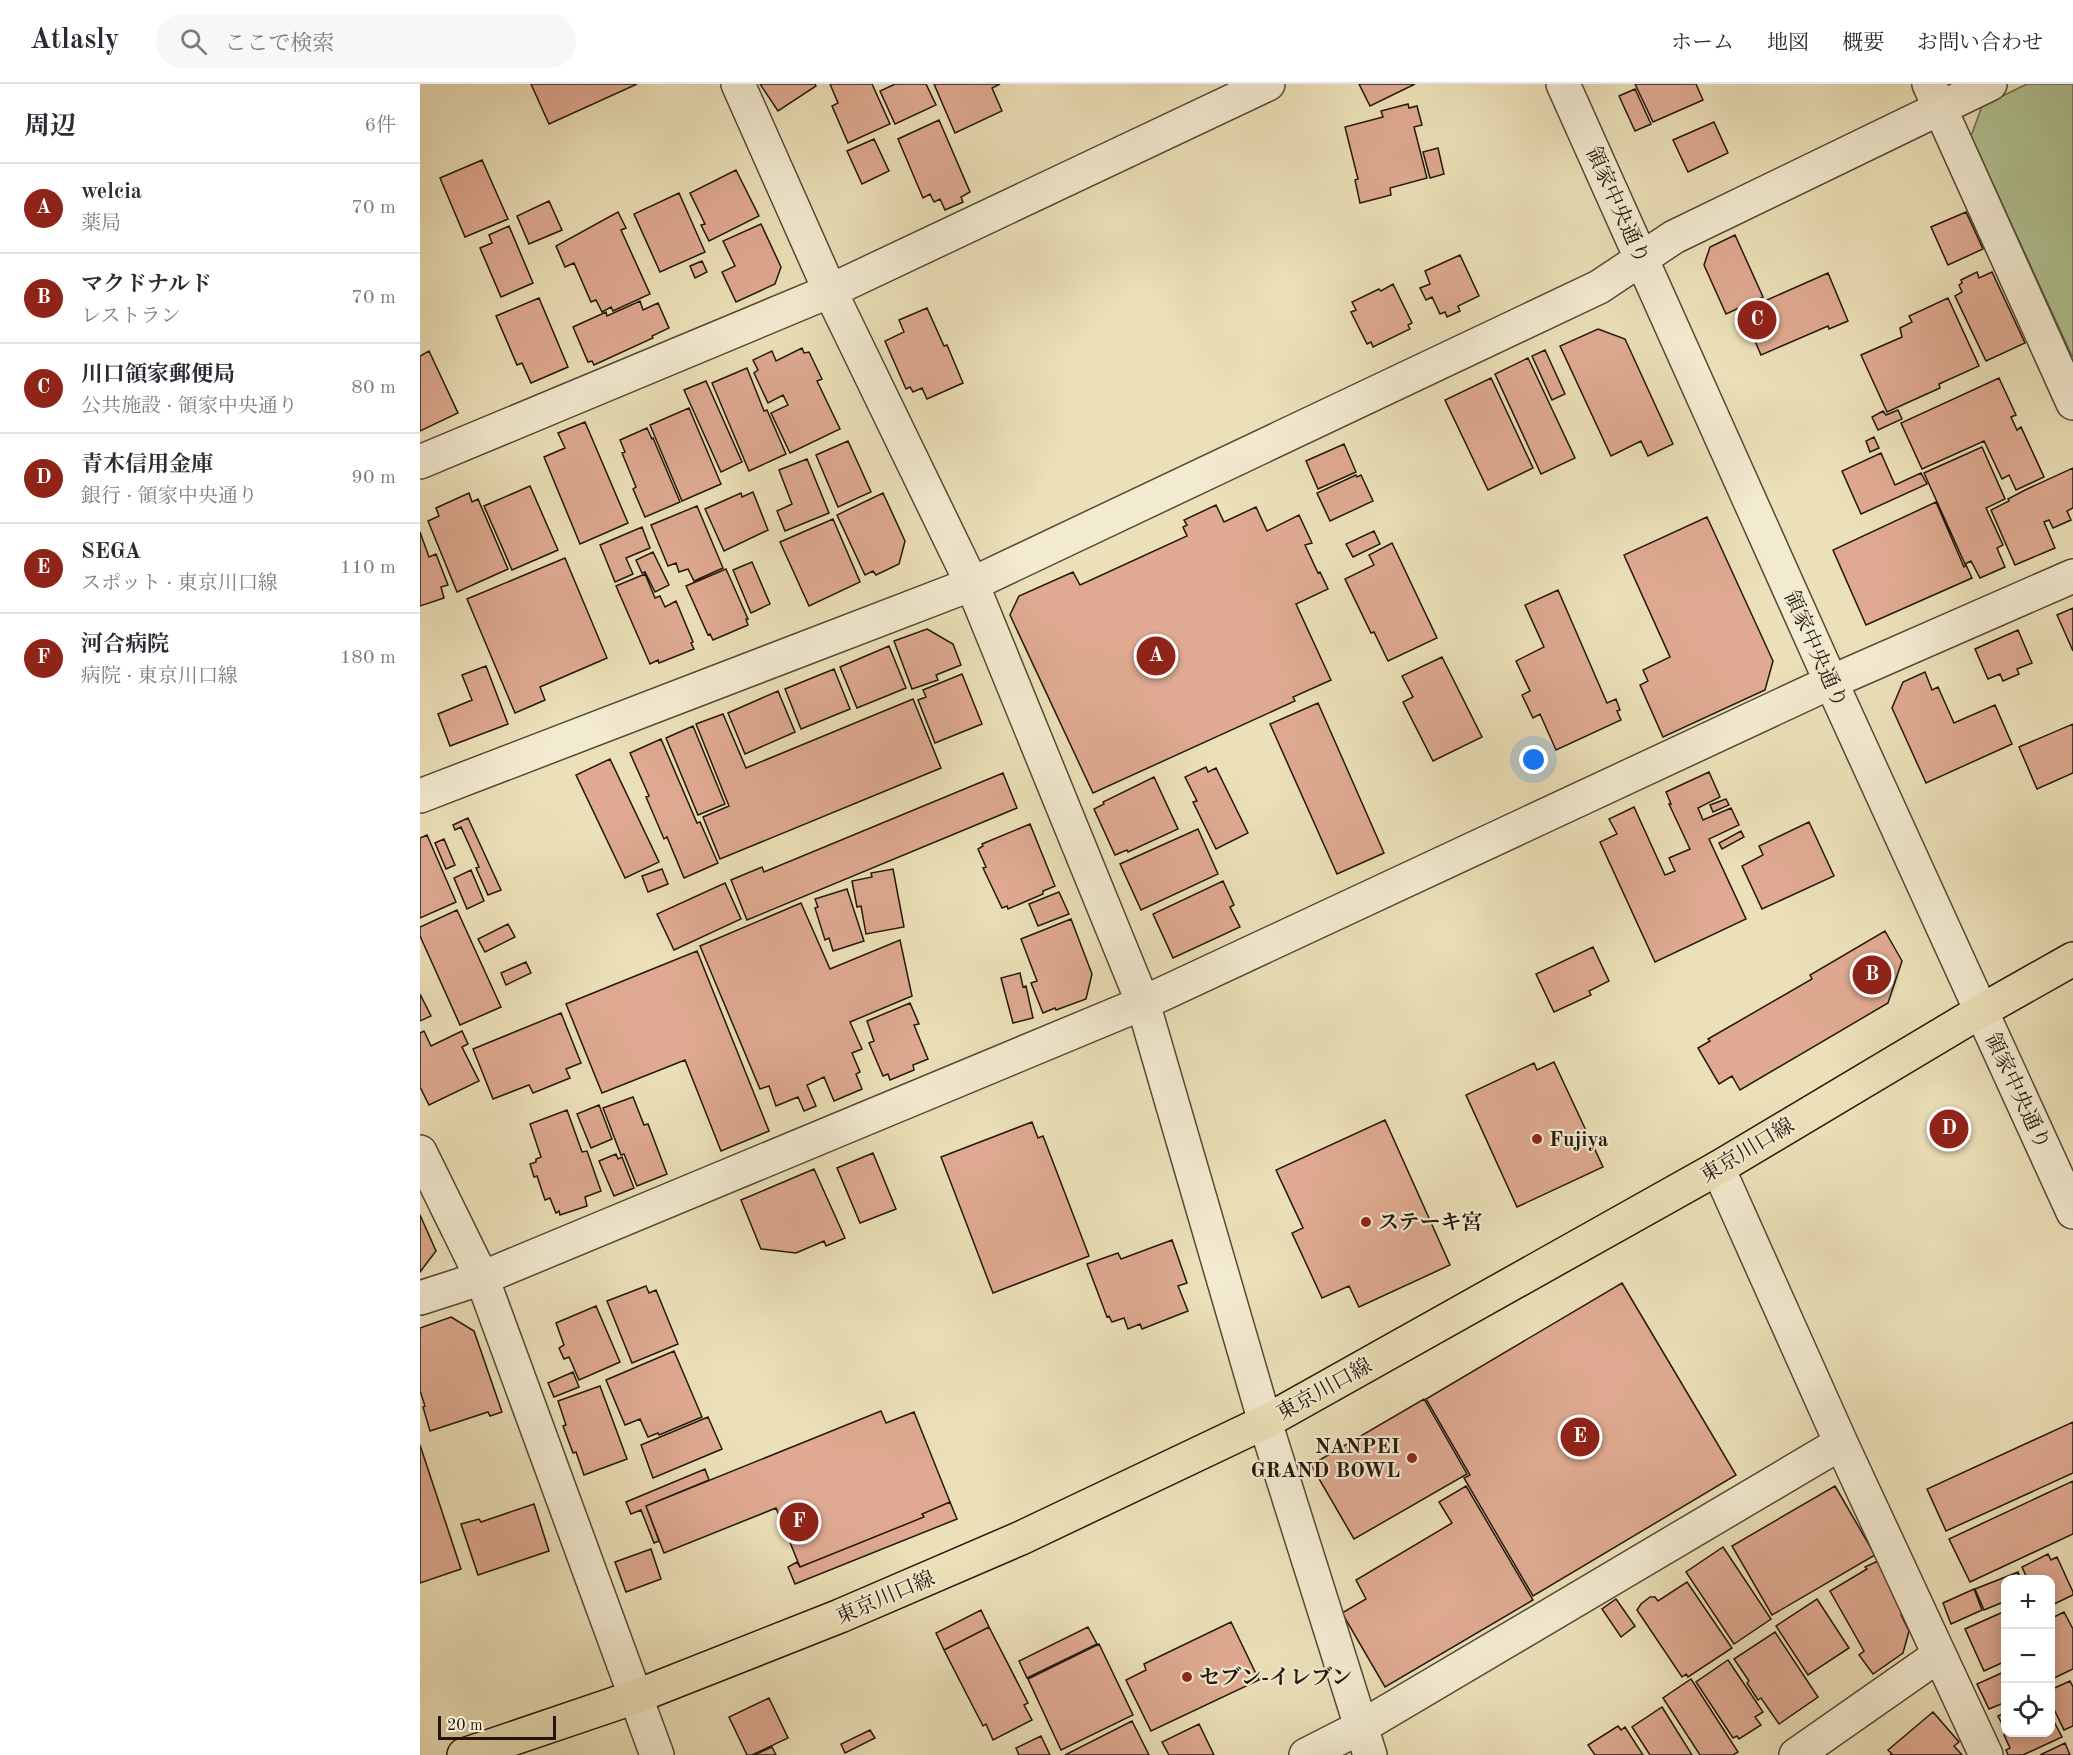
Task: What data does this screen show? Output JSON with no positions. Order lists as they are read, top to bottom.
{
  "streets": {
    "main road": ["東京川口線"],
    "street": ["領家中央通り"]
  },
  "crossings": [
    ["領家中央通り", "東京川口線"]
  ],
  "places": [
    "Fujiya",
    "ステーキ宮",
    "NANPEI GRAND BOWL",
    "セブン-イレブン"
  ],
  "scale_bar": "20 m",
  "page": {
    "header": "Atlasly",
    "search": "ここで検索",
    "nav": [
      "ホーム",
      "地図",
      "概要",
      "お問い合わせ"
    ],
    "heading": ["周辺", "6件"],
    "list": [
      {
        "mark": "A",
        "name": "welcia",
        "note": "薬局",
        "value": "70 m"
      },
      {
        "mark": "B",
        "name": "マクドナルド",
        "note": "レストラン",
        "value": "70 m"
      },
      {
        "mark": "C",
        "name": "川口領家郵便局",
        "note": "公共施設 · 領家中央通り",
        "value": "80 m"
      },
      {
        "mark": "D",
        "name": "青木信用金庫",
        "note": "銀行 · 領家中央通り",
        "value": "90 m"
      },
      {
        "mark": "E",
        "name": "SEGA",
        "note": "スポット · 東京川口線",
        "value": "110 m"
      },
      {
        "mark": "F",
        "name": "河合病院",
        "note": "病院 · 東京川口線",
        "value": "180 m"
      }
    ],
    "pins": [
      "C",
      "A",
      "B",
      "D",
      "E",
      "F"
    ],
    "map_buttons": ["+", "−"],
    "scale": "20 m"
  }
}
